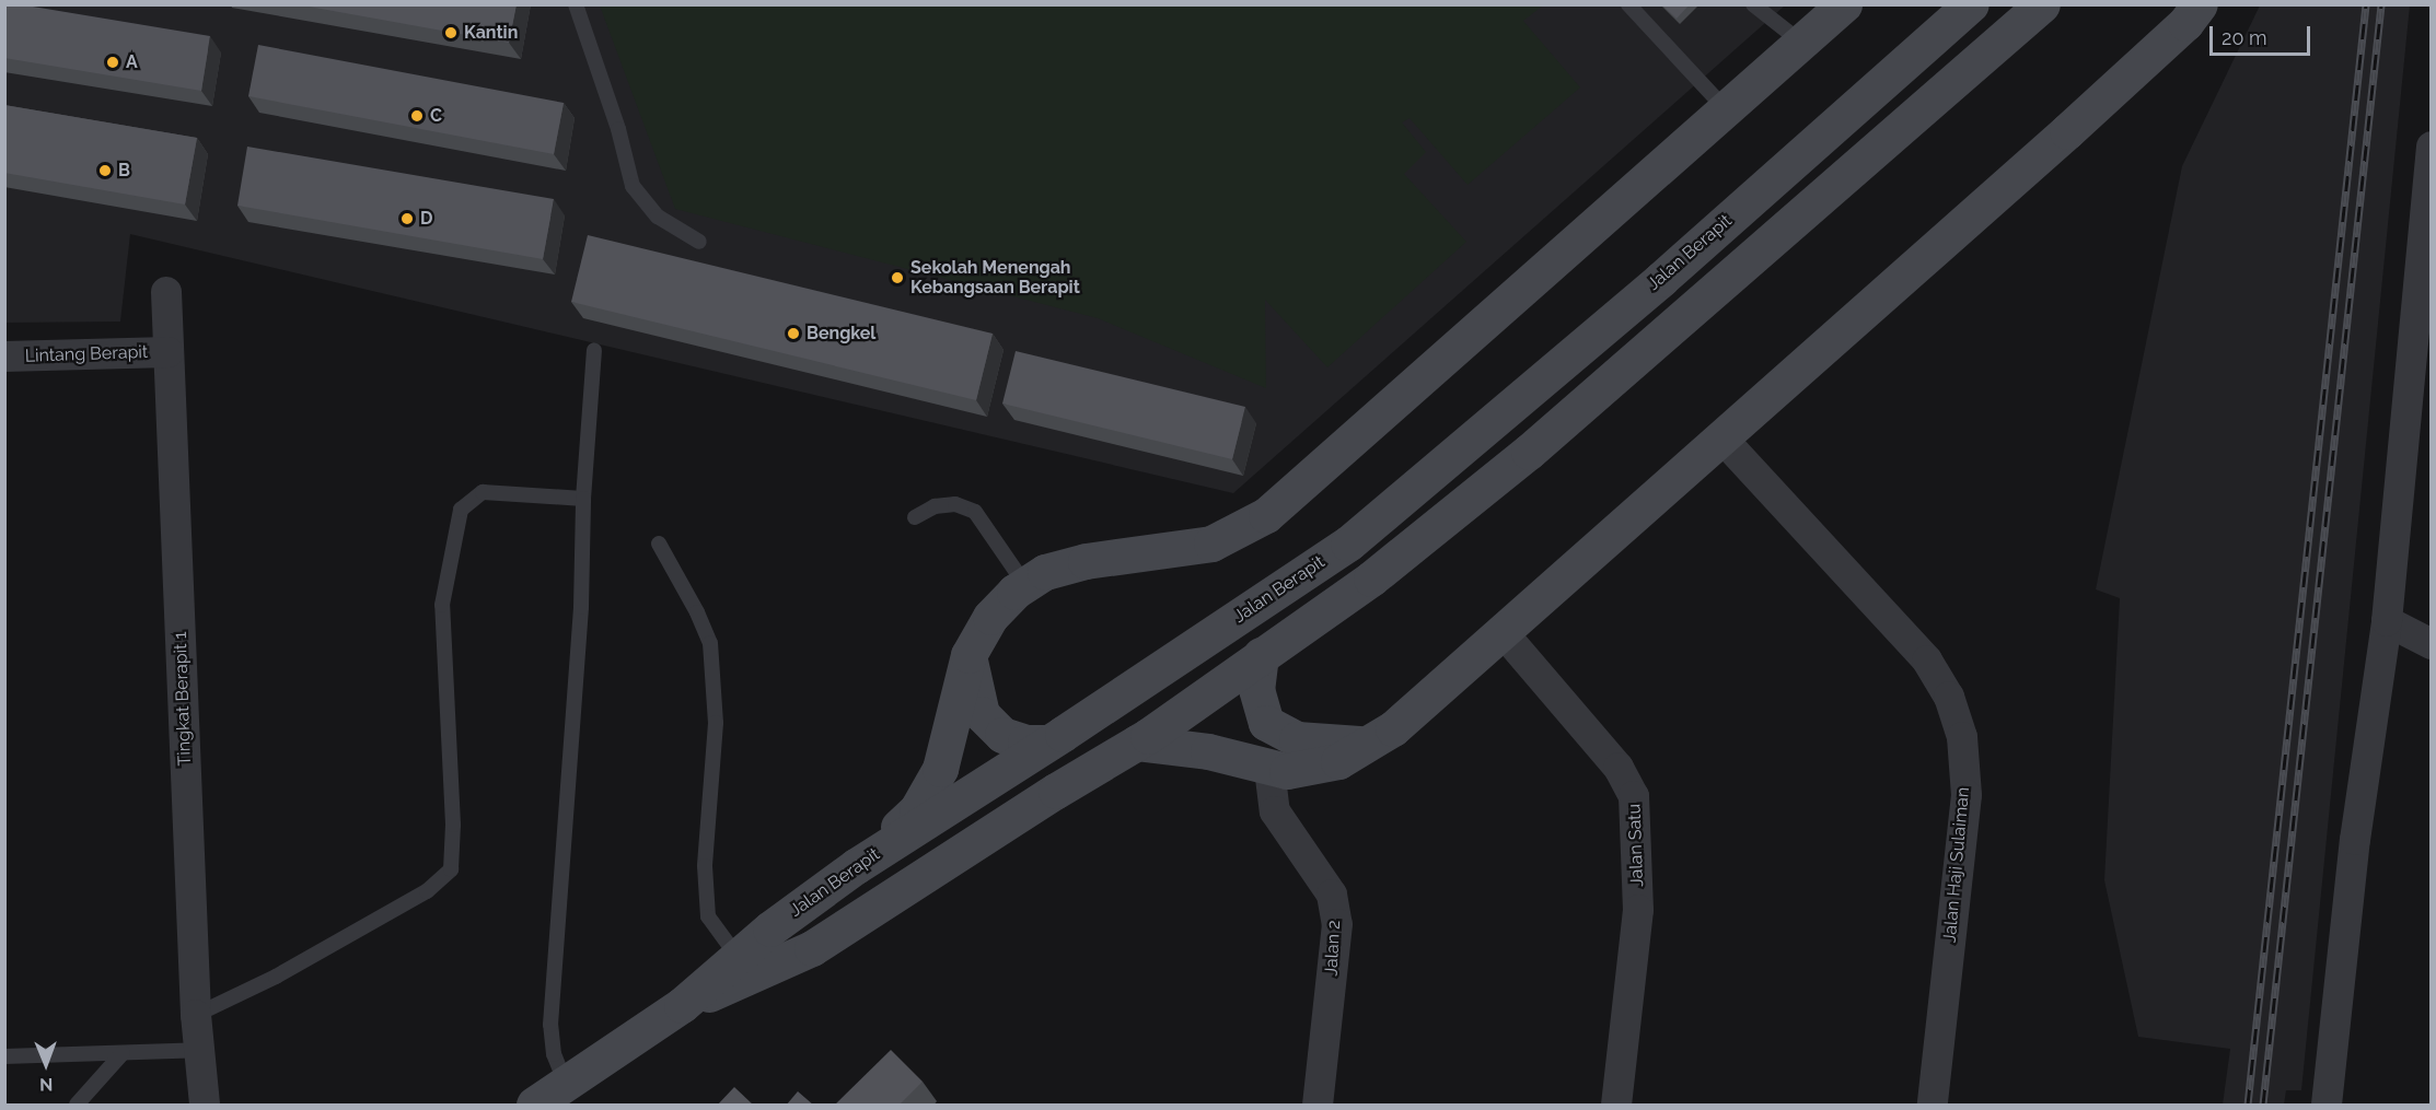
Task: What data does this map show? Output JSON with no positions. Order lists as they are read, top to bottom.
{
  "streets": {
    "main road": ["Jalan Berapit"],
    "street": [
      "Lintang Berapit",
      "Tingkat Berapit 1",
      "Jalan Satu",
      "Jalan Haji Sulaiman",
      "Jalan 2"
    ]
  },
  "crossings": [
    ["Lintang Berapit", "Tingkat Berapit 1"]
  ],
  "places": [
    "Kantin",
    "A",
    "C",
    "B",
    "D",
    "Sekolah Menengah Kebangsaan Berapit",
    "Bengkel"
  ],
  "scale_bar": "20 m",
  "north": "bottom"
}
